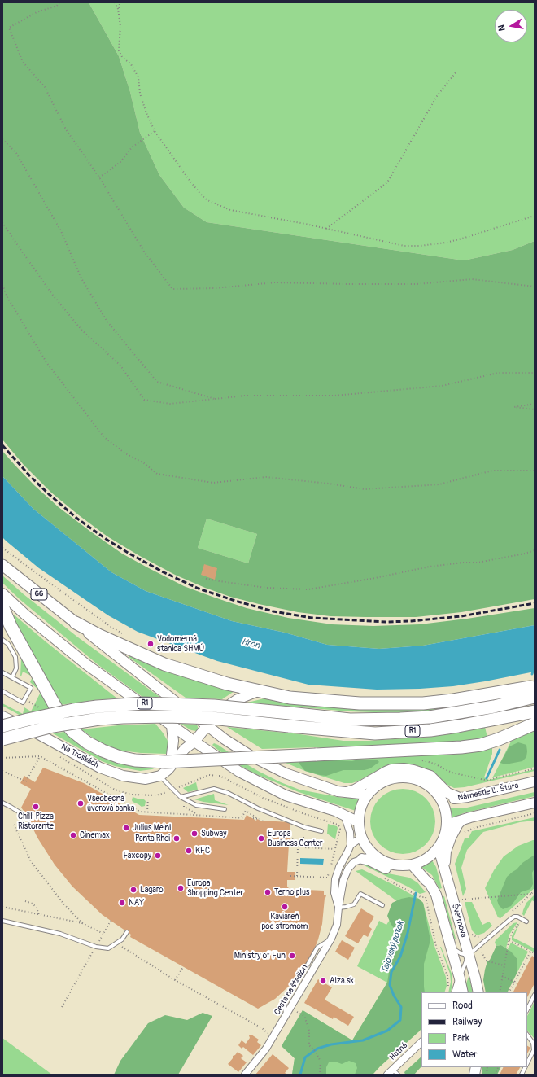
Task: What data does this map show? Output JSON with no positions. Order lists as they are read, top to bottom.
{
  "streets": {
    "highway": ["R1"],
    "main road": [
      "66",
      "Na Troskách",
      "Námestie Ľ. Štúra",
      "Švermova"
    ],
    "street": ["Cesta na štadión", "Hutná"]
  },
  "crossings": [
    ["R1", "Na Troskách"],
    ["Námestie Ľ. Štúra", "Švermova"],
    ["Námestie Ľ. Štúra", "Cesta na štadión"],
    ["Švermova", "Cesta na štadión"]
  ],
  "water": ["Hron", "Tajovský potok"],
  "places": [
    "Vodomerná stanica SHMÚ",
    "Všeobecná úverová banka",
    "Chilli Pizza Ristorante",
    "Julius Meinl",
    "Subway",
    "Cinemax",
    "Panta Rhei",
    "Europa Business Center",
    "KFC",
    "Faxcopy",
    "Europa Shopping Center",
    "Lagaro",
    "Terno plus",
    "NAY",
    "Kaviareň pod stromom",
    "Ministry of Fun",
    "Alza.sk"
  ],
  "legend": [
    "Road",
    "Railway",
    "Park",
    "Water"
  ],
  "north": "left"
}
